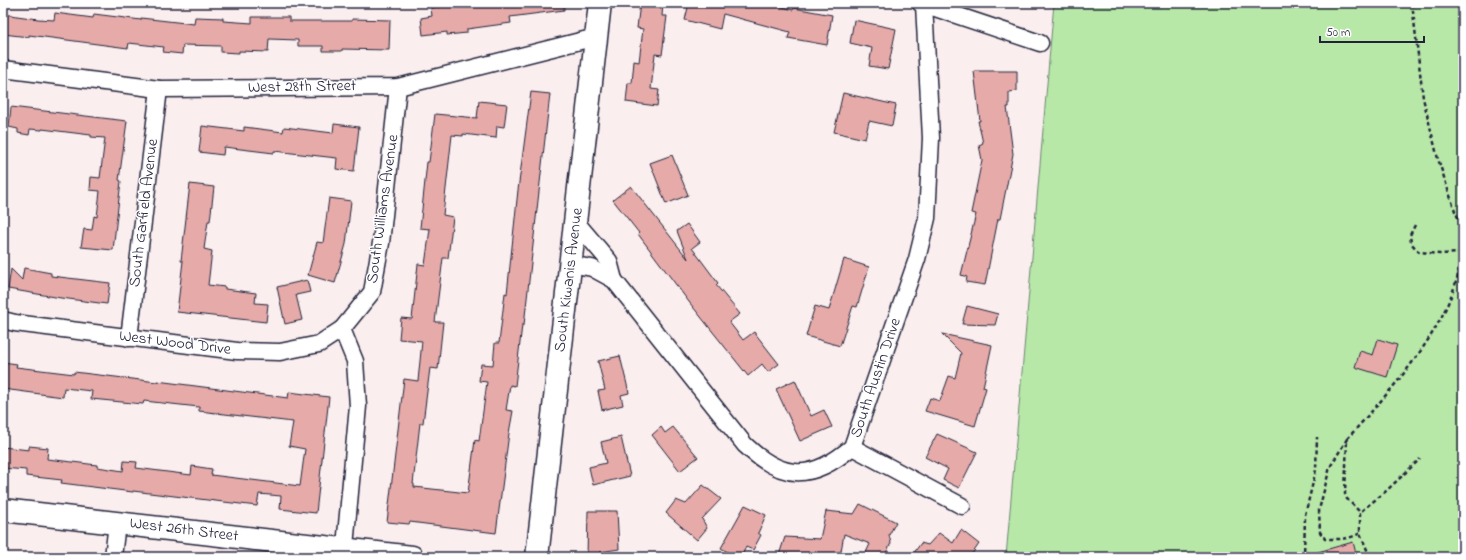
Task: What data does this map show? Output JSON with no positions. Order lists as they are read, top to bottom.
{
  "streets": {
    "main road": ["South Kiwanis Avenue", "West 26th Street"],
    "street": [
      "West 28th Street",
      "South Williams Avenue",
      "South Garfield Avenue",
      "West Wood Drive",
      "South Austin Drive"
    ]
  },
  "crossings": [
    ["West 28th Street", "South Williams Avenue"],
    ["West 28th Street", "South Garfield Avenue"],
    ["West 28th Street", "South Kiwanis Avenue"],
    ["South Williams Avenue", "West Wood Drive"],
    ["South Garfield Avenue", "West Wood Drive"],
    ["South Kiwanis Avenue", "South Austin Drive"]
  ],
  "scale_bar": "50 m"
}
